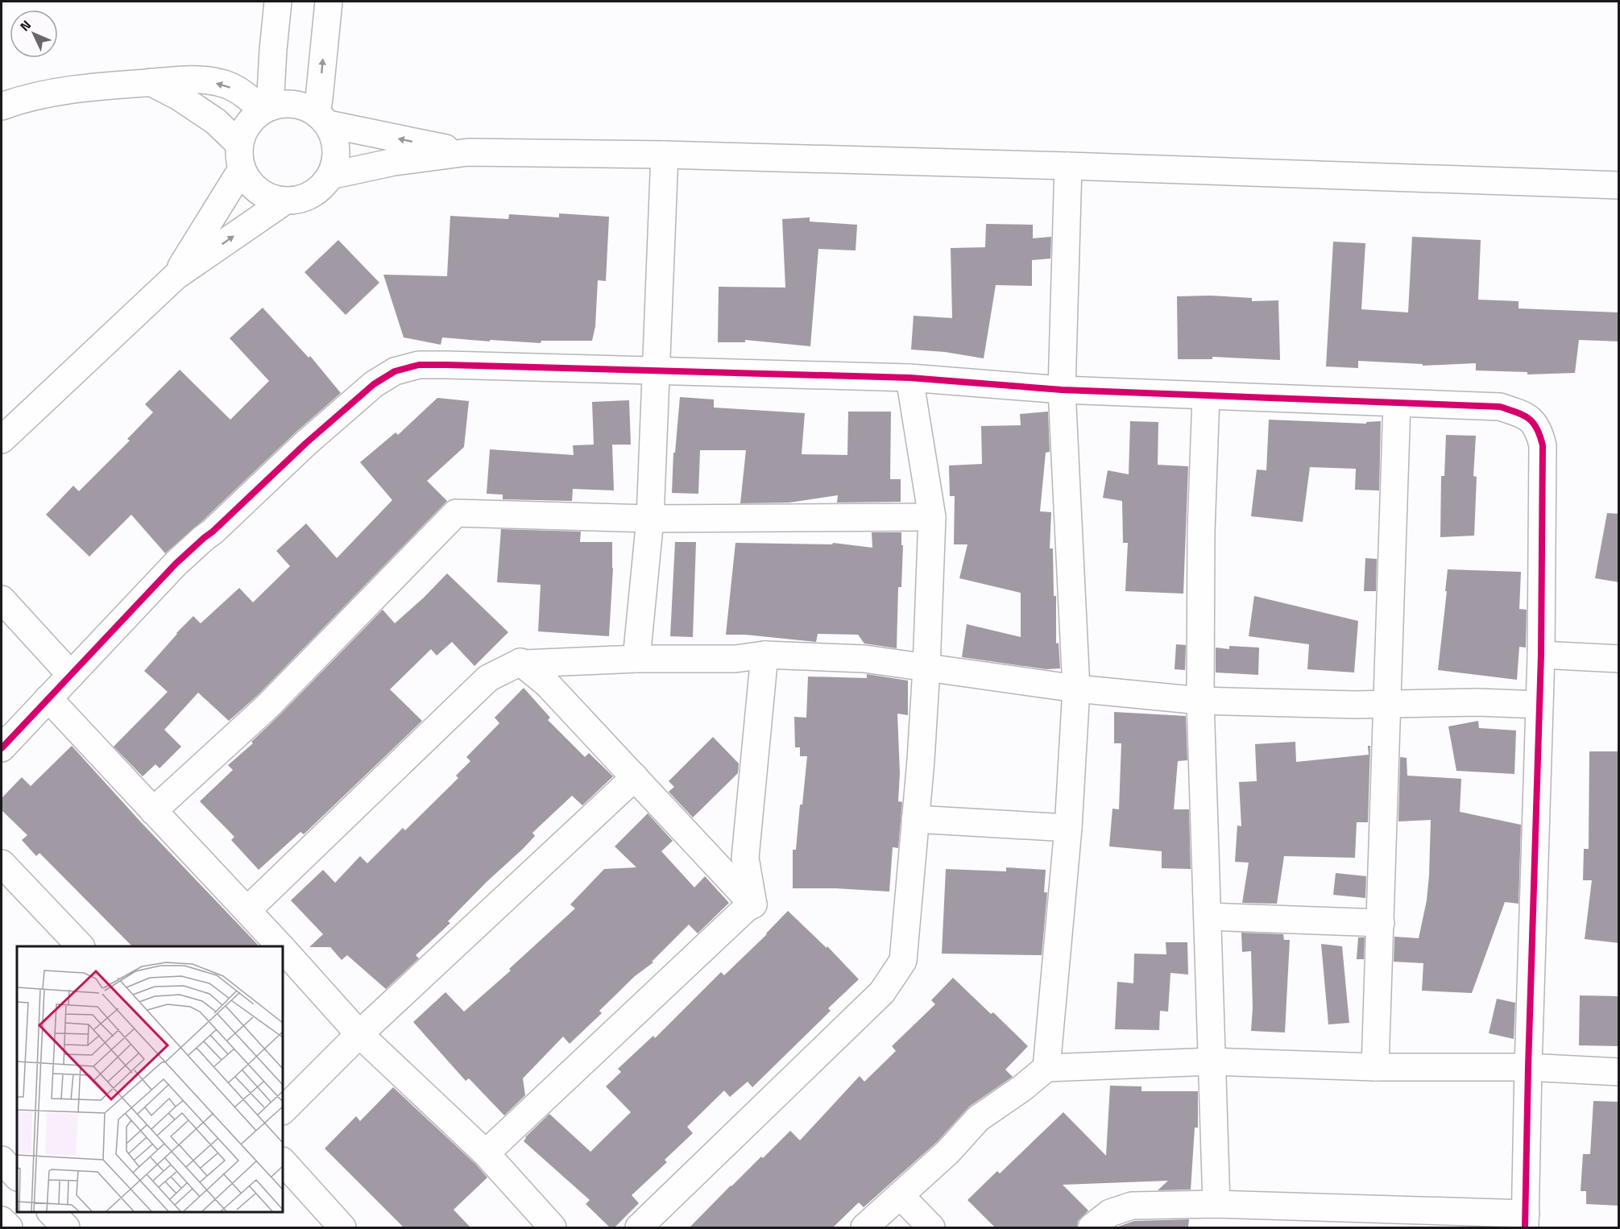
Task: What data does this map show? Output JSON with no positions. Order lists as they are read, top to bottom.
{
  "north": "top left"
}
